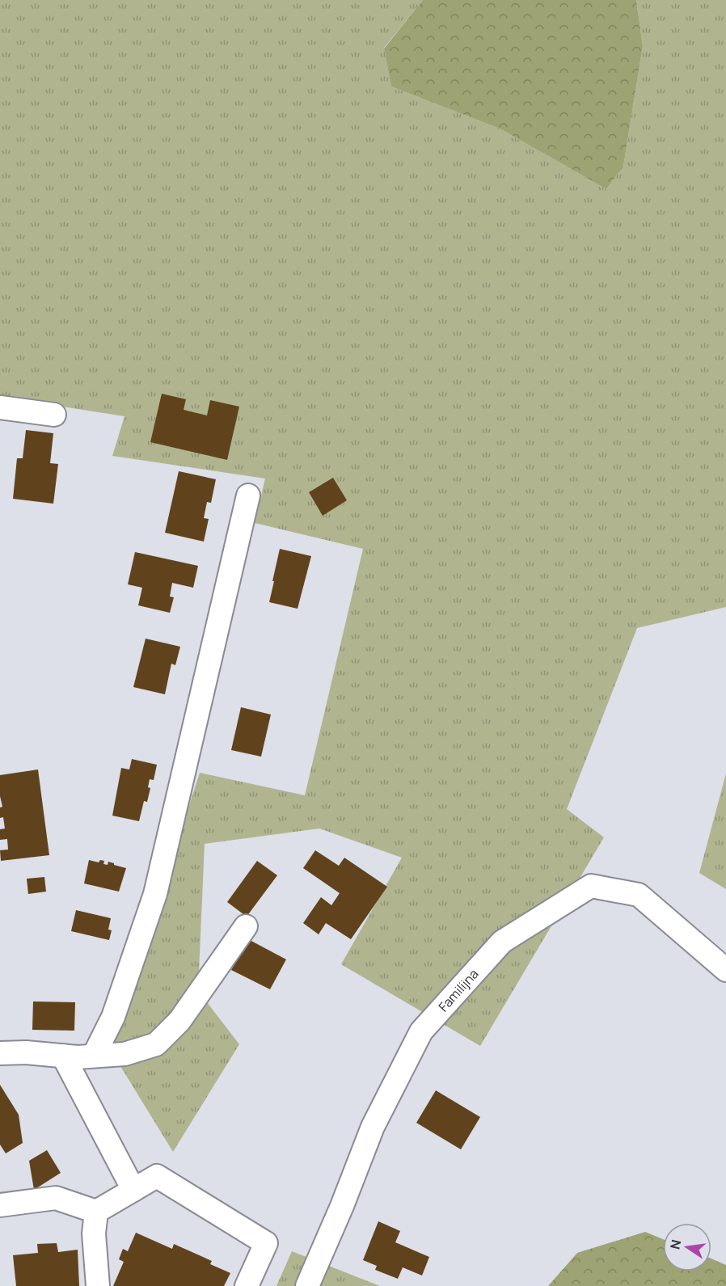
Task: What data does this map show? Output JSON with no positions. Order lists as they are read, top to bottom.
{
  "streets": {
    "street": ["Familijna"]
  },
  "north": "left"
}
